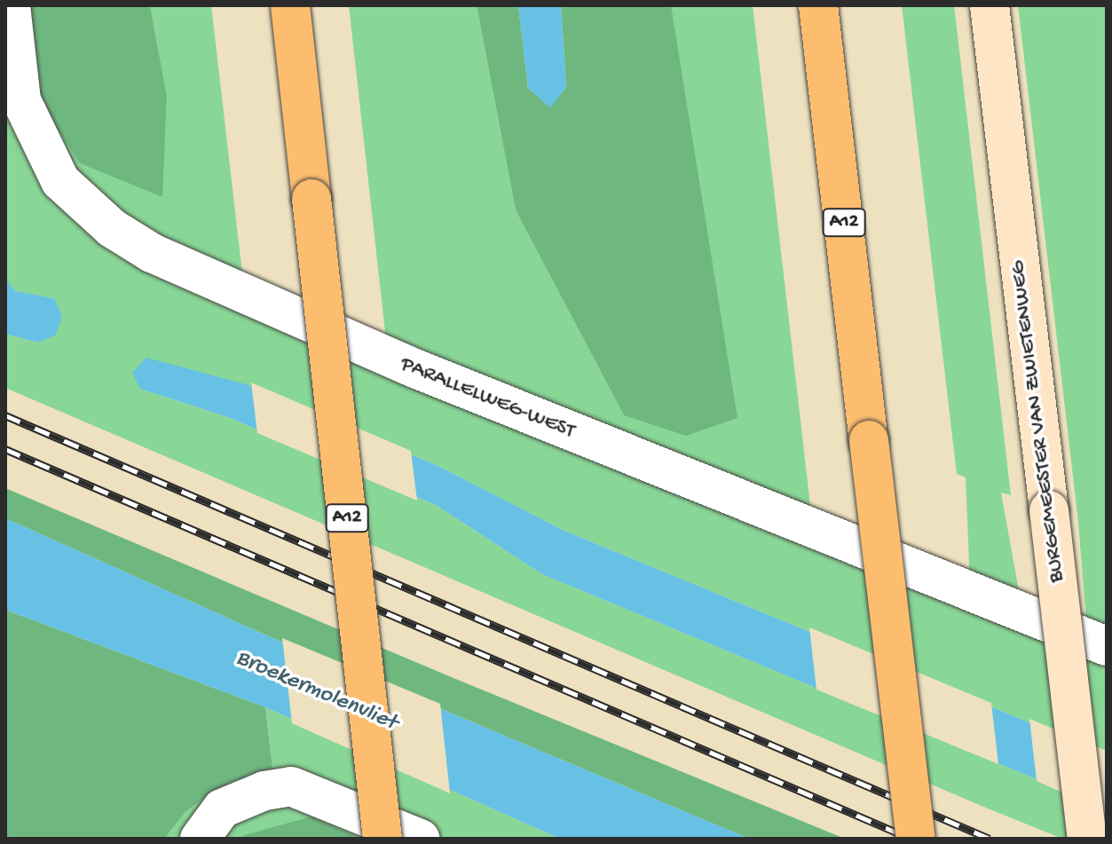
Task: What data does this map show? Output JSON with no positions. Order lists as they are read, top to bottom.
{
  "streets": {
    "highway": ["A12"],
    "main road": ["BURGEMEESTER VAN ZWIETENWEG"],
    "street": ["PARALLELWEG-WEST"]
  },
  "water": ["Broekermolenvliet"]
}
